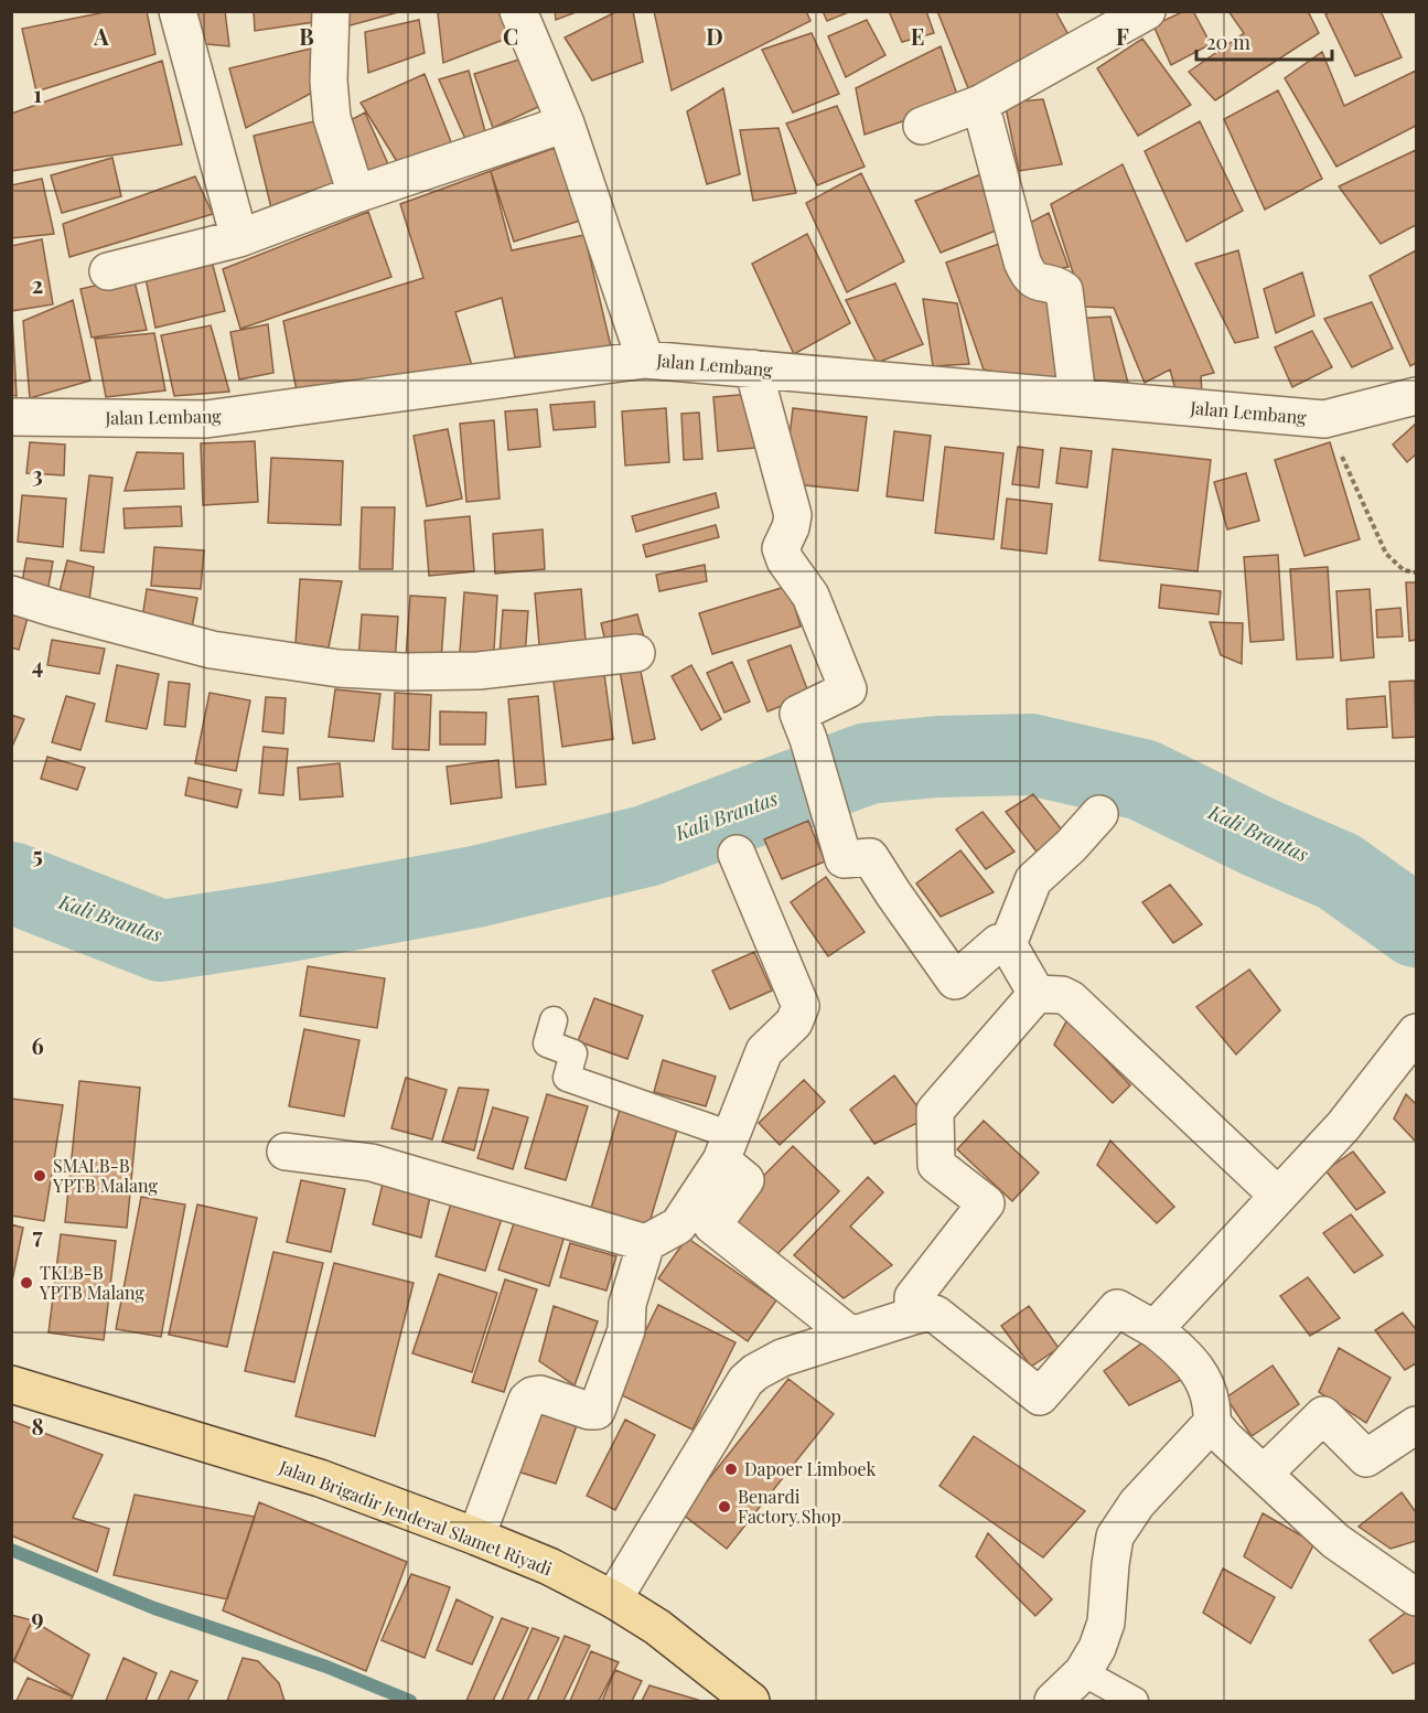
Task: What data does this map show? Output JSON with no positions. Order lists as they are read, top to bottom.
{
  "streets": {
    "main road": ["Jalan Brigadir Jenderal Slamet Riyadi"],
    "street": ["Jalan Lembang"]
  },
  "water": ["Kali Brantas"],
  "places": [
    "SMALB-B YPTB Malang",
    "TKLB-B YPTB Malang",
    "Dapoer Limboek",
    "Benardi Factory Shop"
  ],
  "scale_bar": "20 m",
  "grid": {
    "columns": [
      "A",
      "B",
      "C",
      "D",
      "E",
      "F"
    ],
    "rows": [
      "1",
      "2",
      "3",
      "4",
      "5",
      "6",
      "7",
      "8",
      "9"
    ]
  }
}
